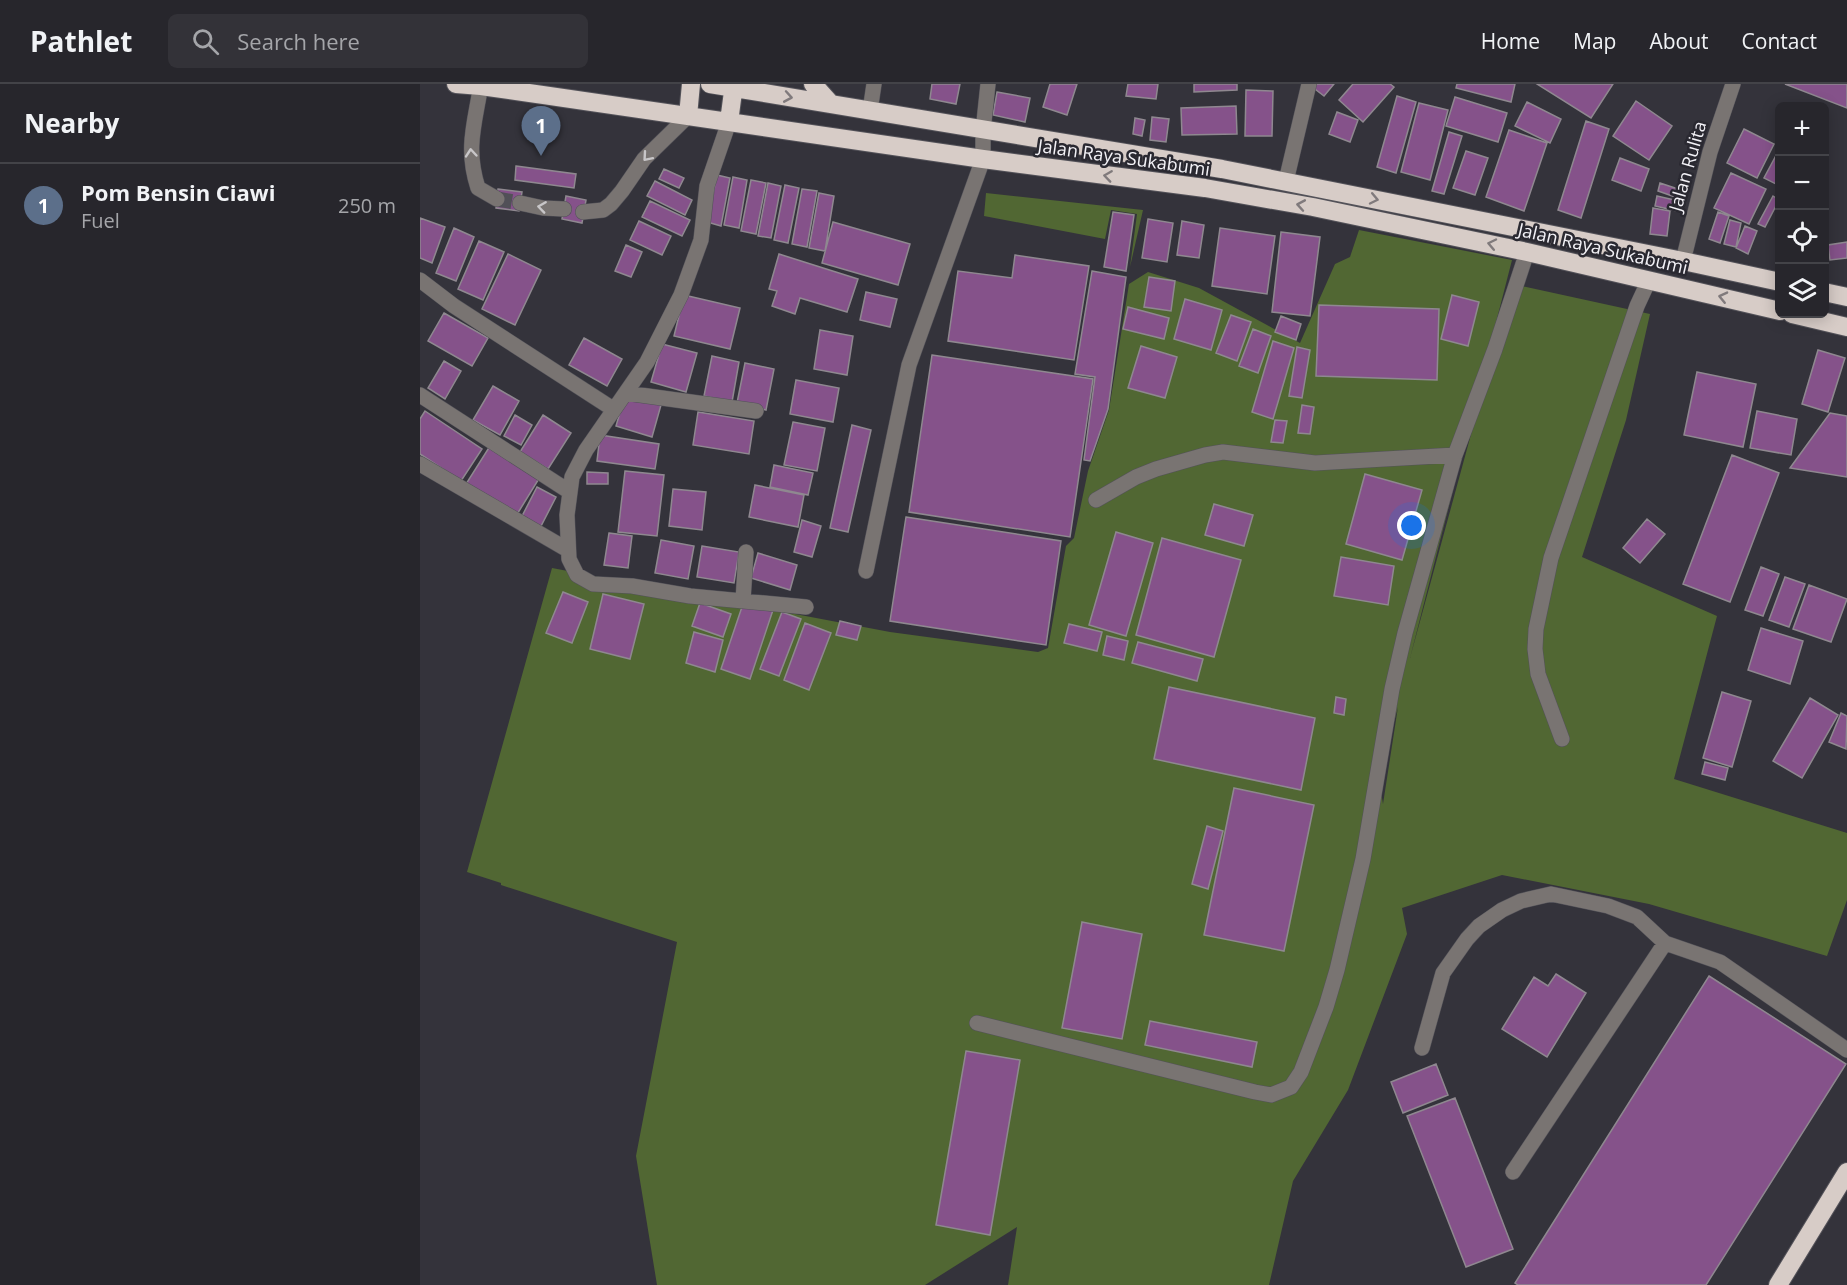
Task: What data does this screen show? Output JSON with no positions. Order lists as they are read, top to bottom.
{
  "streets": {
    "highway": ["Jalan Raya Sukabumi"],
    "street": ["Jalan Rulita"]
  },
  "crossings": [
    ["Jalan Raya Sukabumi", "Jalan Rulita"]
  ],
  "page": {
    "header": "Pathlet",
    "search": "Search here",
    "nav": [
      "Home",
      "Map",
      "About",
      "Contact"
    ],
    "heading": "Nearby",
    "map_buttons": ["+", "−"],
    "pins": "1",
    "list": [
      {
        "mark": "1",
        "name": "Pom Bensin Ciawi",
        "note": "Fuel",
        "value": "250 m"
      }
    ]
  }
}
